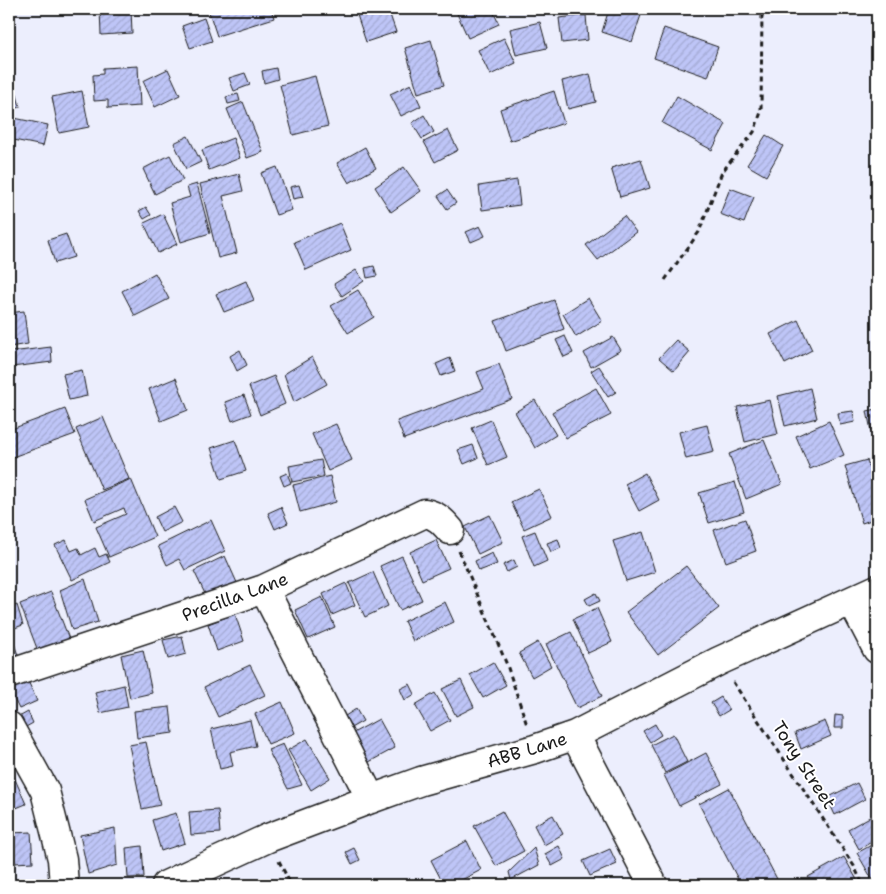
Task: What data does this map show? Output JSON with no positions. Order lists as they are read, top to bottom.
{
  "streets": {
    "street": ["Precilla Lane", "ABB Lane"],
    "path": ["Tony Street"]
  },
  "crossings": [
    ["ABB Lane", "Tony Street"]
  ]
}
